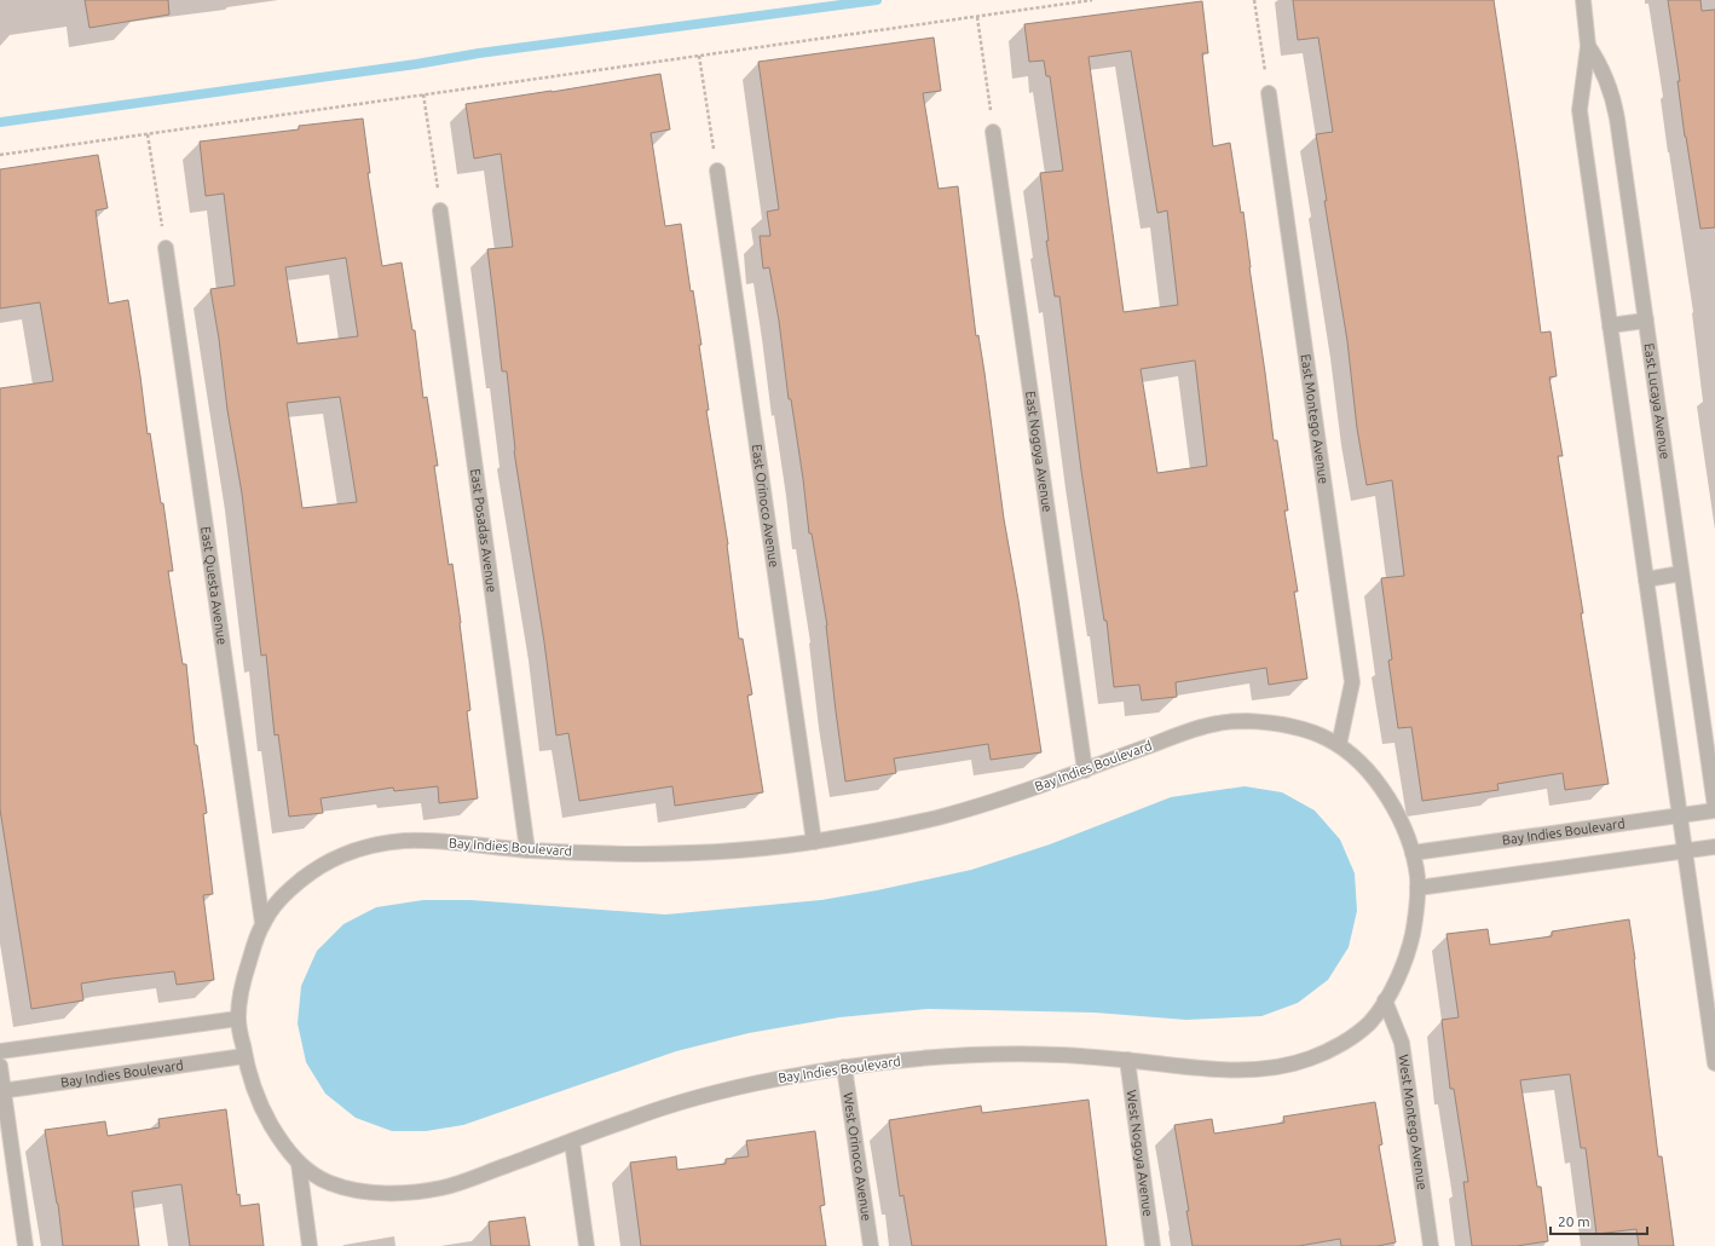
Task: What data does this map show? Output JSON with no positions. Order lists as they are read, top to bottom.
{
  "streets": {
    "street": [
      "East Lucaya Avenue",
      "East Montego Avenue",
      "East Nogoya Avenue",
      "East Orinoco Avenue",
      "East Posadas Avenue",
      "East Questa Avenue",
      "Bay Indies Boulevard",
      "West Montego Avenue",
      "West Nogoya Avenue",
      "West Orinoco Avenue"
    ]
  },
  "crossings": [
    ["East Lucaya Avenue", "Bay Indies Boulevard"],
    ["East Montego Avenue", "Bay Indies Boulevard"],
    ["East Nogoya Avenue", "Bay Indies Boulevard"],
    ["East Orinoco Avenue", "Bay Indies Boulevard"],
    ["East Posadas Avenue", "Bay Indies Boulevard"],
    ["East Questa Avenue", "Bay Indies Boulevard"],
    ["Bay Indies Boulevard", "West Montego Avenue"],
    ["Bay Indies Boulevard", "West Nogoya Avenue"],
    ["Bay Indies Boulevard", "West Orinoco Avenue"]
  ],
  "scale_bar": "20 m"
}
